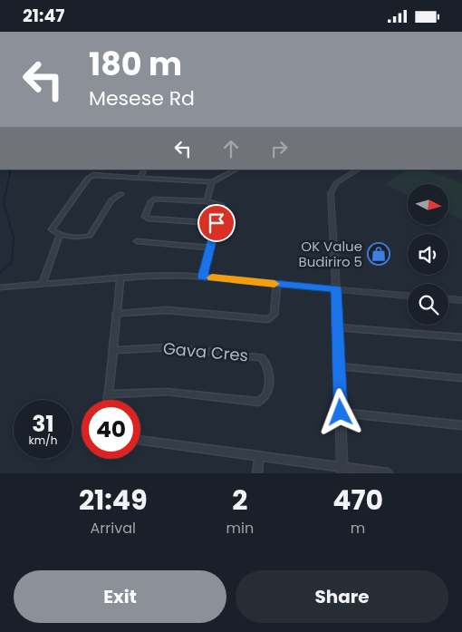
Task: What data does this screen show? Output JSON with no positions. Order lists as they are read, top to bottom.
{
  "streets": {
    "street": ["Gava Cres"]
  },
  "places": {
    "shop": ["OK Value Budiriro 5"]
  },
  "north": "right",
  "page": {
    "status": "21:47",
    "turn": ["180 m", "Mesese Rd"],
    "speed": "31 km/h",
    "limit": "40",
    "eta": [
      "21:49",
      "Arrival",
      "2",
      "min",
      "470",
      "m"
    ],
    "buttons": ["Exit", "Share"]
  }
}
